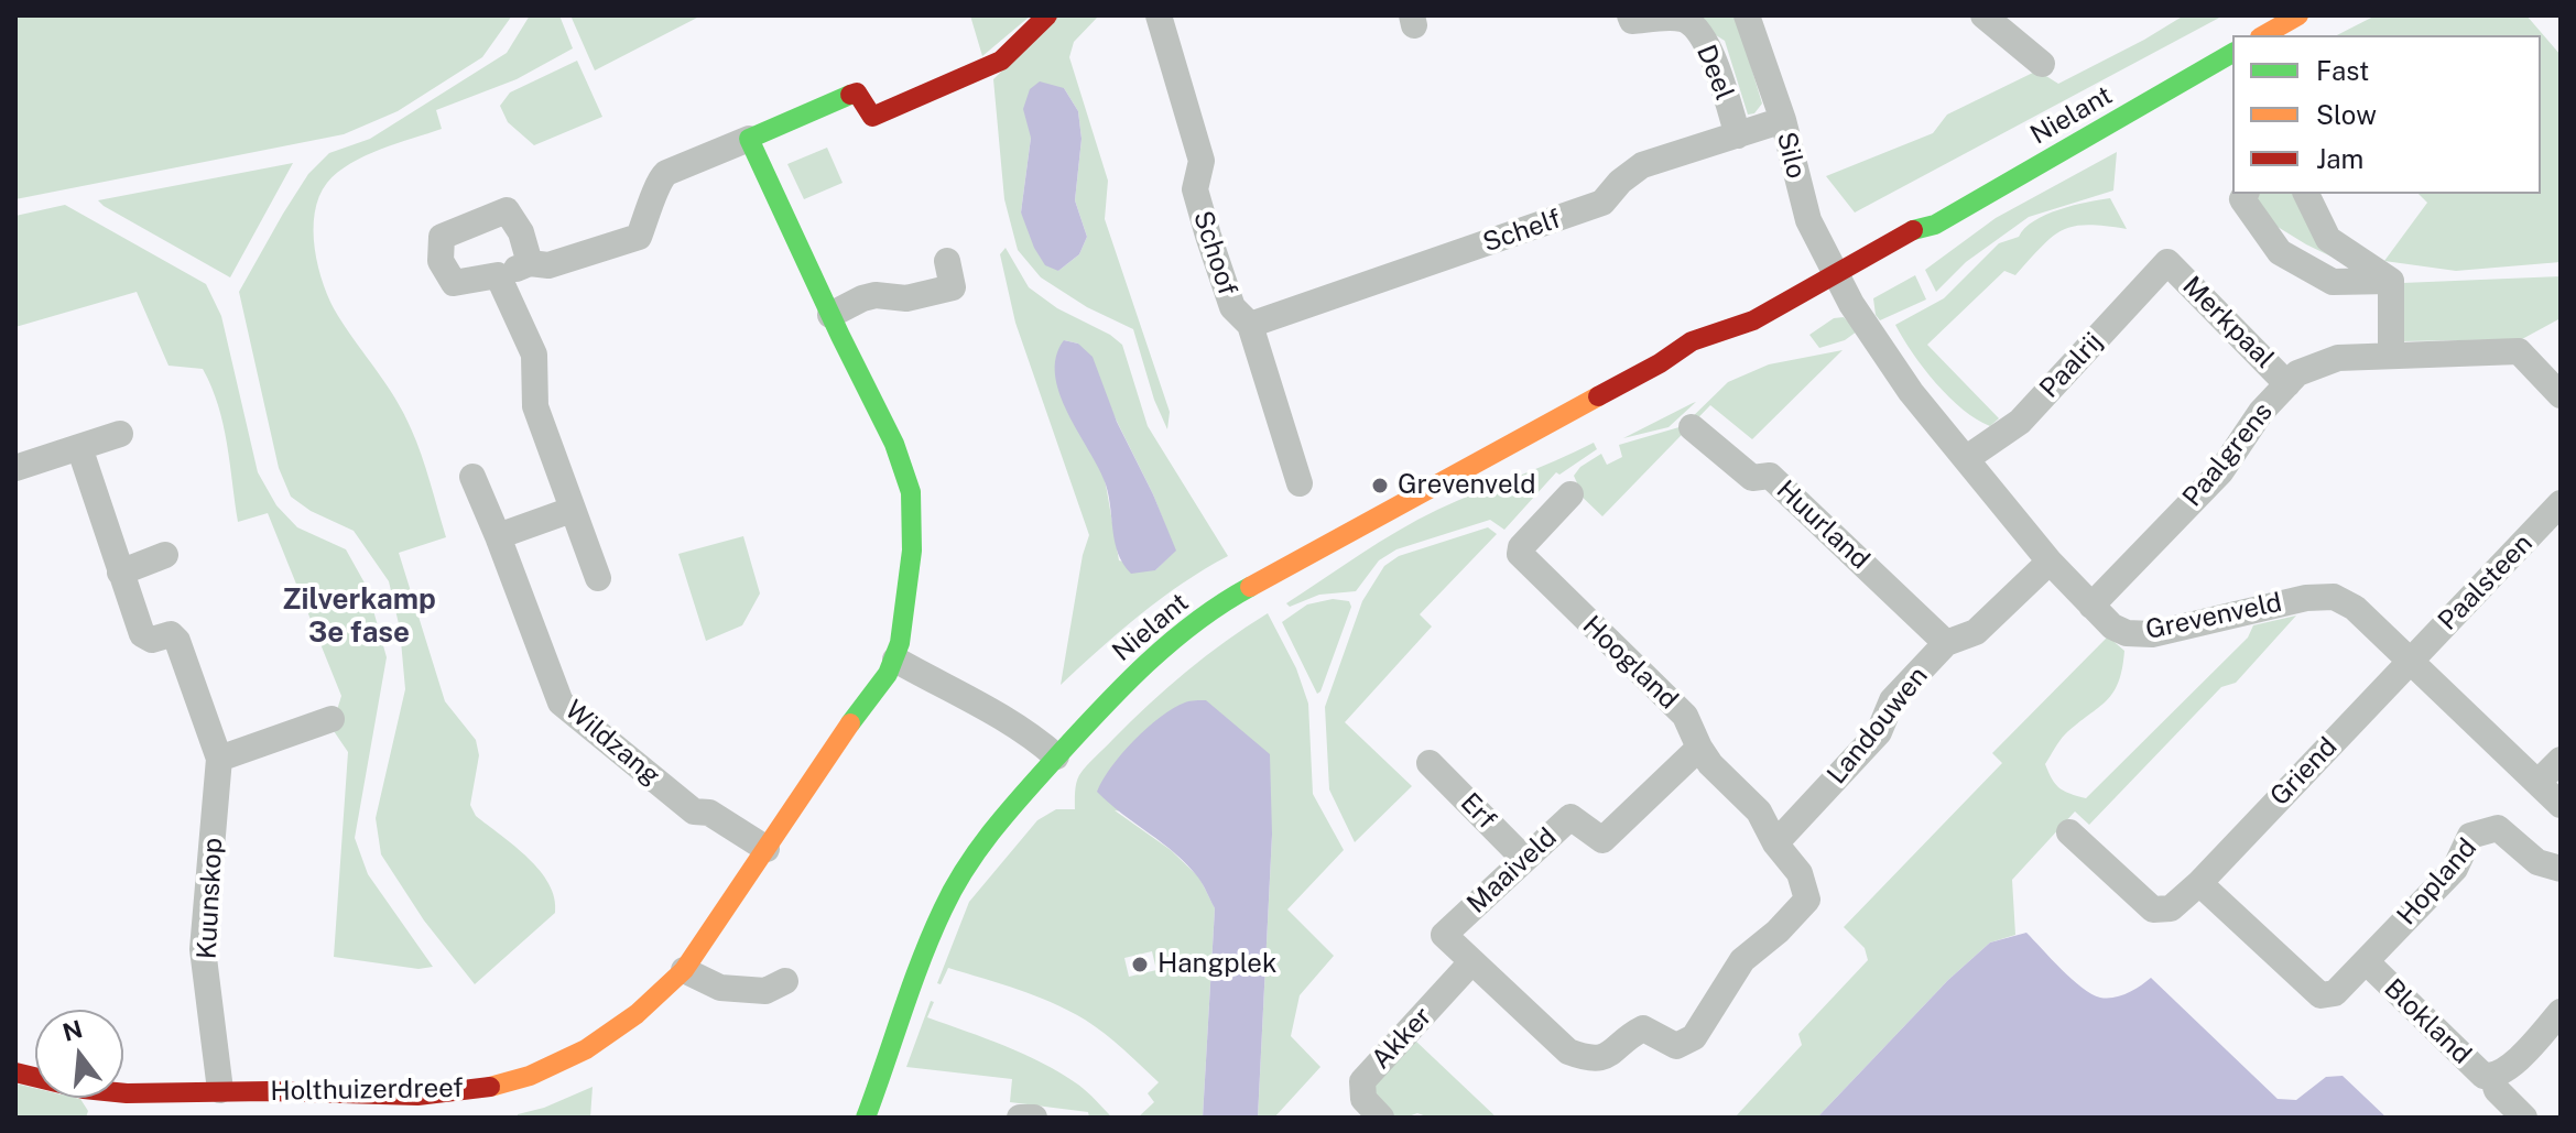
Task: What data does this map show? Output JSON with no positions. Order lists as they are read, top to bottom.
{
  "streets": {
    "street": [
      "Deel",
      "Nielant",
      "Silo",
      "Schelf",
      "Schoof",
      "Merkpaal",
      "Paalrij",
      "Paalgrens",
      "Huurland",
      "Paalsteen",
      "Grevenveld",
      "Hoogland",
      "Landouwen",
      "Wildzang",
      "Griend",
      "Erf",
      "Maaiveld",
      "Hopland",
      "Kuunskop",
      "Blokland",
      "Akker",
      "Holthuizerdreef"
    ]
  },
  "crossings": [
    ["Deel", "Schelf"],
    ["Nielant", "Silo"],
    ["Nielant", "Grevenveld"],
    ["Silo", "Schelf"],
    ["Silo", "Grevenveld"],
    ["Schelf", "Schoof"],
    ["Merkpaal", "Paalrij"],
    ["Merkpaal", "Paalgrens"],
    ["Paalrij", "Grevenveld"],
    ["Paalgrens", "Grevenveld"],
    ["Huurland", "Landouwen"],
    ["Paalsteen", "Grevenveld"],
    ["Paalsteen", "Griend"],
    ["Grevenveld", "Landouwen"],
    ["Grevenveld", "Griend"],
    ["Hoogland", "Landouwen"],
    ["Hoogland", "Maaiveld"],
    ["Wildzang", "Holthuizerdreef"],
    ["Erf", "Maaiveld"],
    ["Maaiveld", "Akker"],
    ["Hopland", "Blokland"],
    ["Kuunskop", "Holthuizerdreef"]
  ],
  "districts": ["Zilverkamp 3e fase"],
  "places": ["Grevenveld", "Hangplek"],
  "legend": ["Fast", "Slow", "Jam"],
  "north": "top"
}
